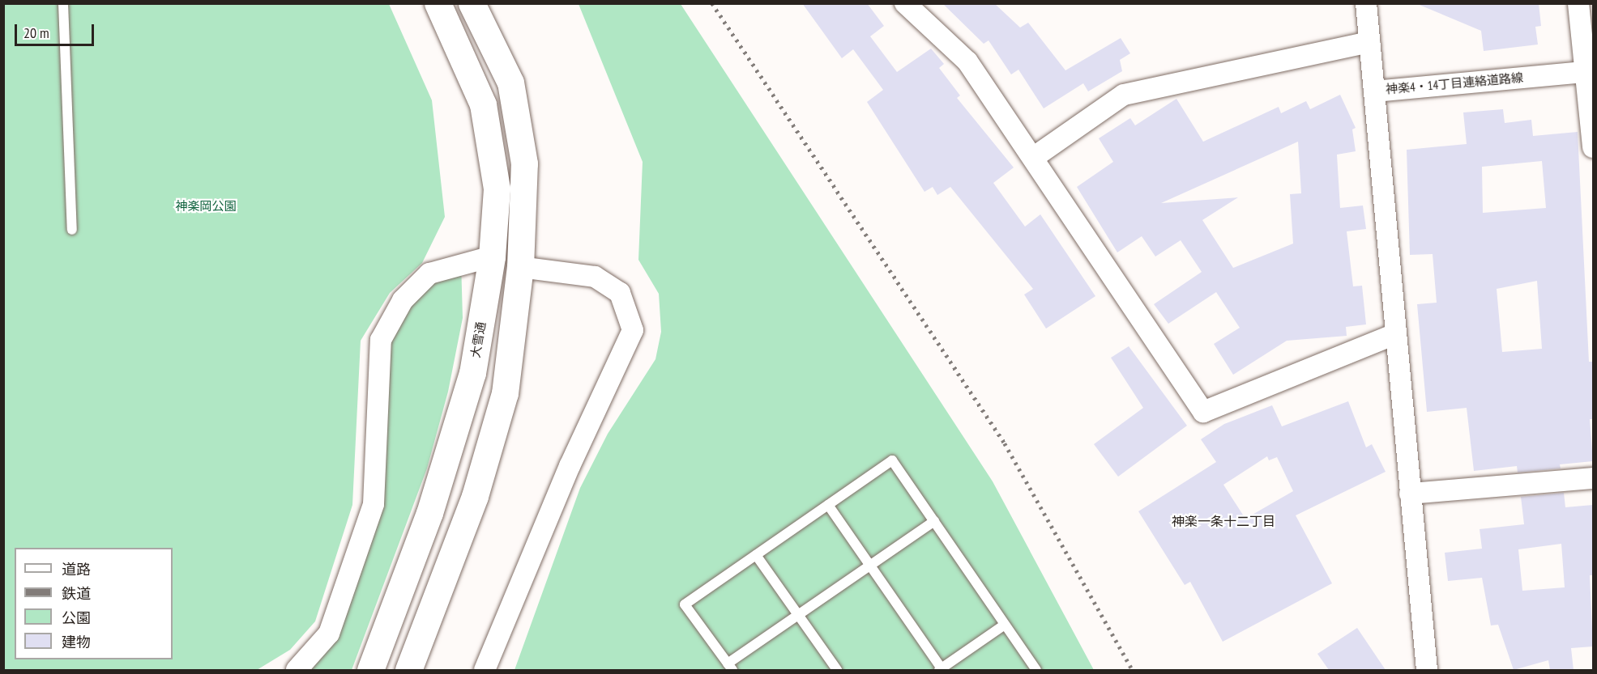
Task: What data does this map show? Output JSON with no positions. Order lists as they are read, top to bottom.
{
  "streets": {
    "main road": ["大雪通"],
    "street": ["神楽4・14丁目連絡道路線"]
  },
  "districts": ["神楽一条十二丁目"],
  "parks": ["神楽岡公園"],
  "legend": [
    "道路",
    "鉄道",
    "公園",
    "建物"
  ],
  "scale_bar": "20 m"
}
